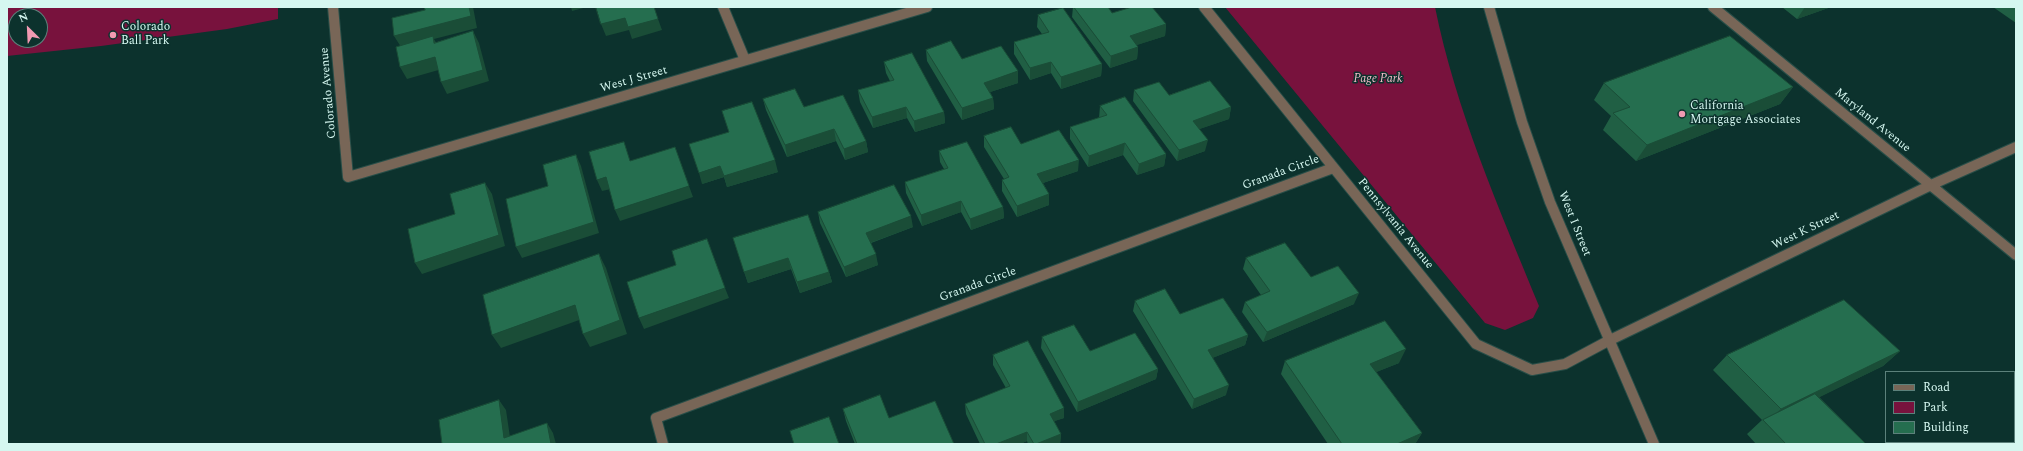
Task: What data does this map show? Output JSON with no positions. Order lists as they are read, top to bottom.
{
  "streets": {
    "street": [
      "West J Street",
      "Colorado Avenue",
      "Maryland Avenue",
      "Granada Circle",
      "Pennsylvania Avenue",
      "West I Street",
      "West K Street"
    ]
  },
  "crossings": [
    ["West J Street", "Colorado Avenue"],
    ["Maryland Avenue", "West K Street"],
    ["Granada Circle", "Pennsylvania Avenue"],
    ["Pennsylvania Avenue", "West I Street"],
    ["Pennsylvania Avenue", "West K Street"],
    ["West I Street", "West K Street"]
  ],
  "parks": ["Page Park"],
  "places": ["Colorado Ball Park", "California Mortgage Associates"],
  "legend": ["Road", "Park", "Building"],
  "north": "top left"
}
